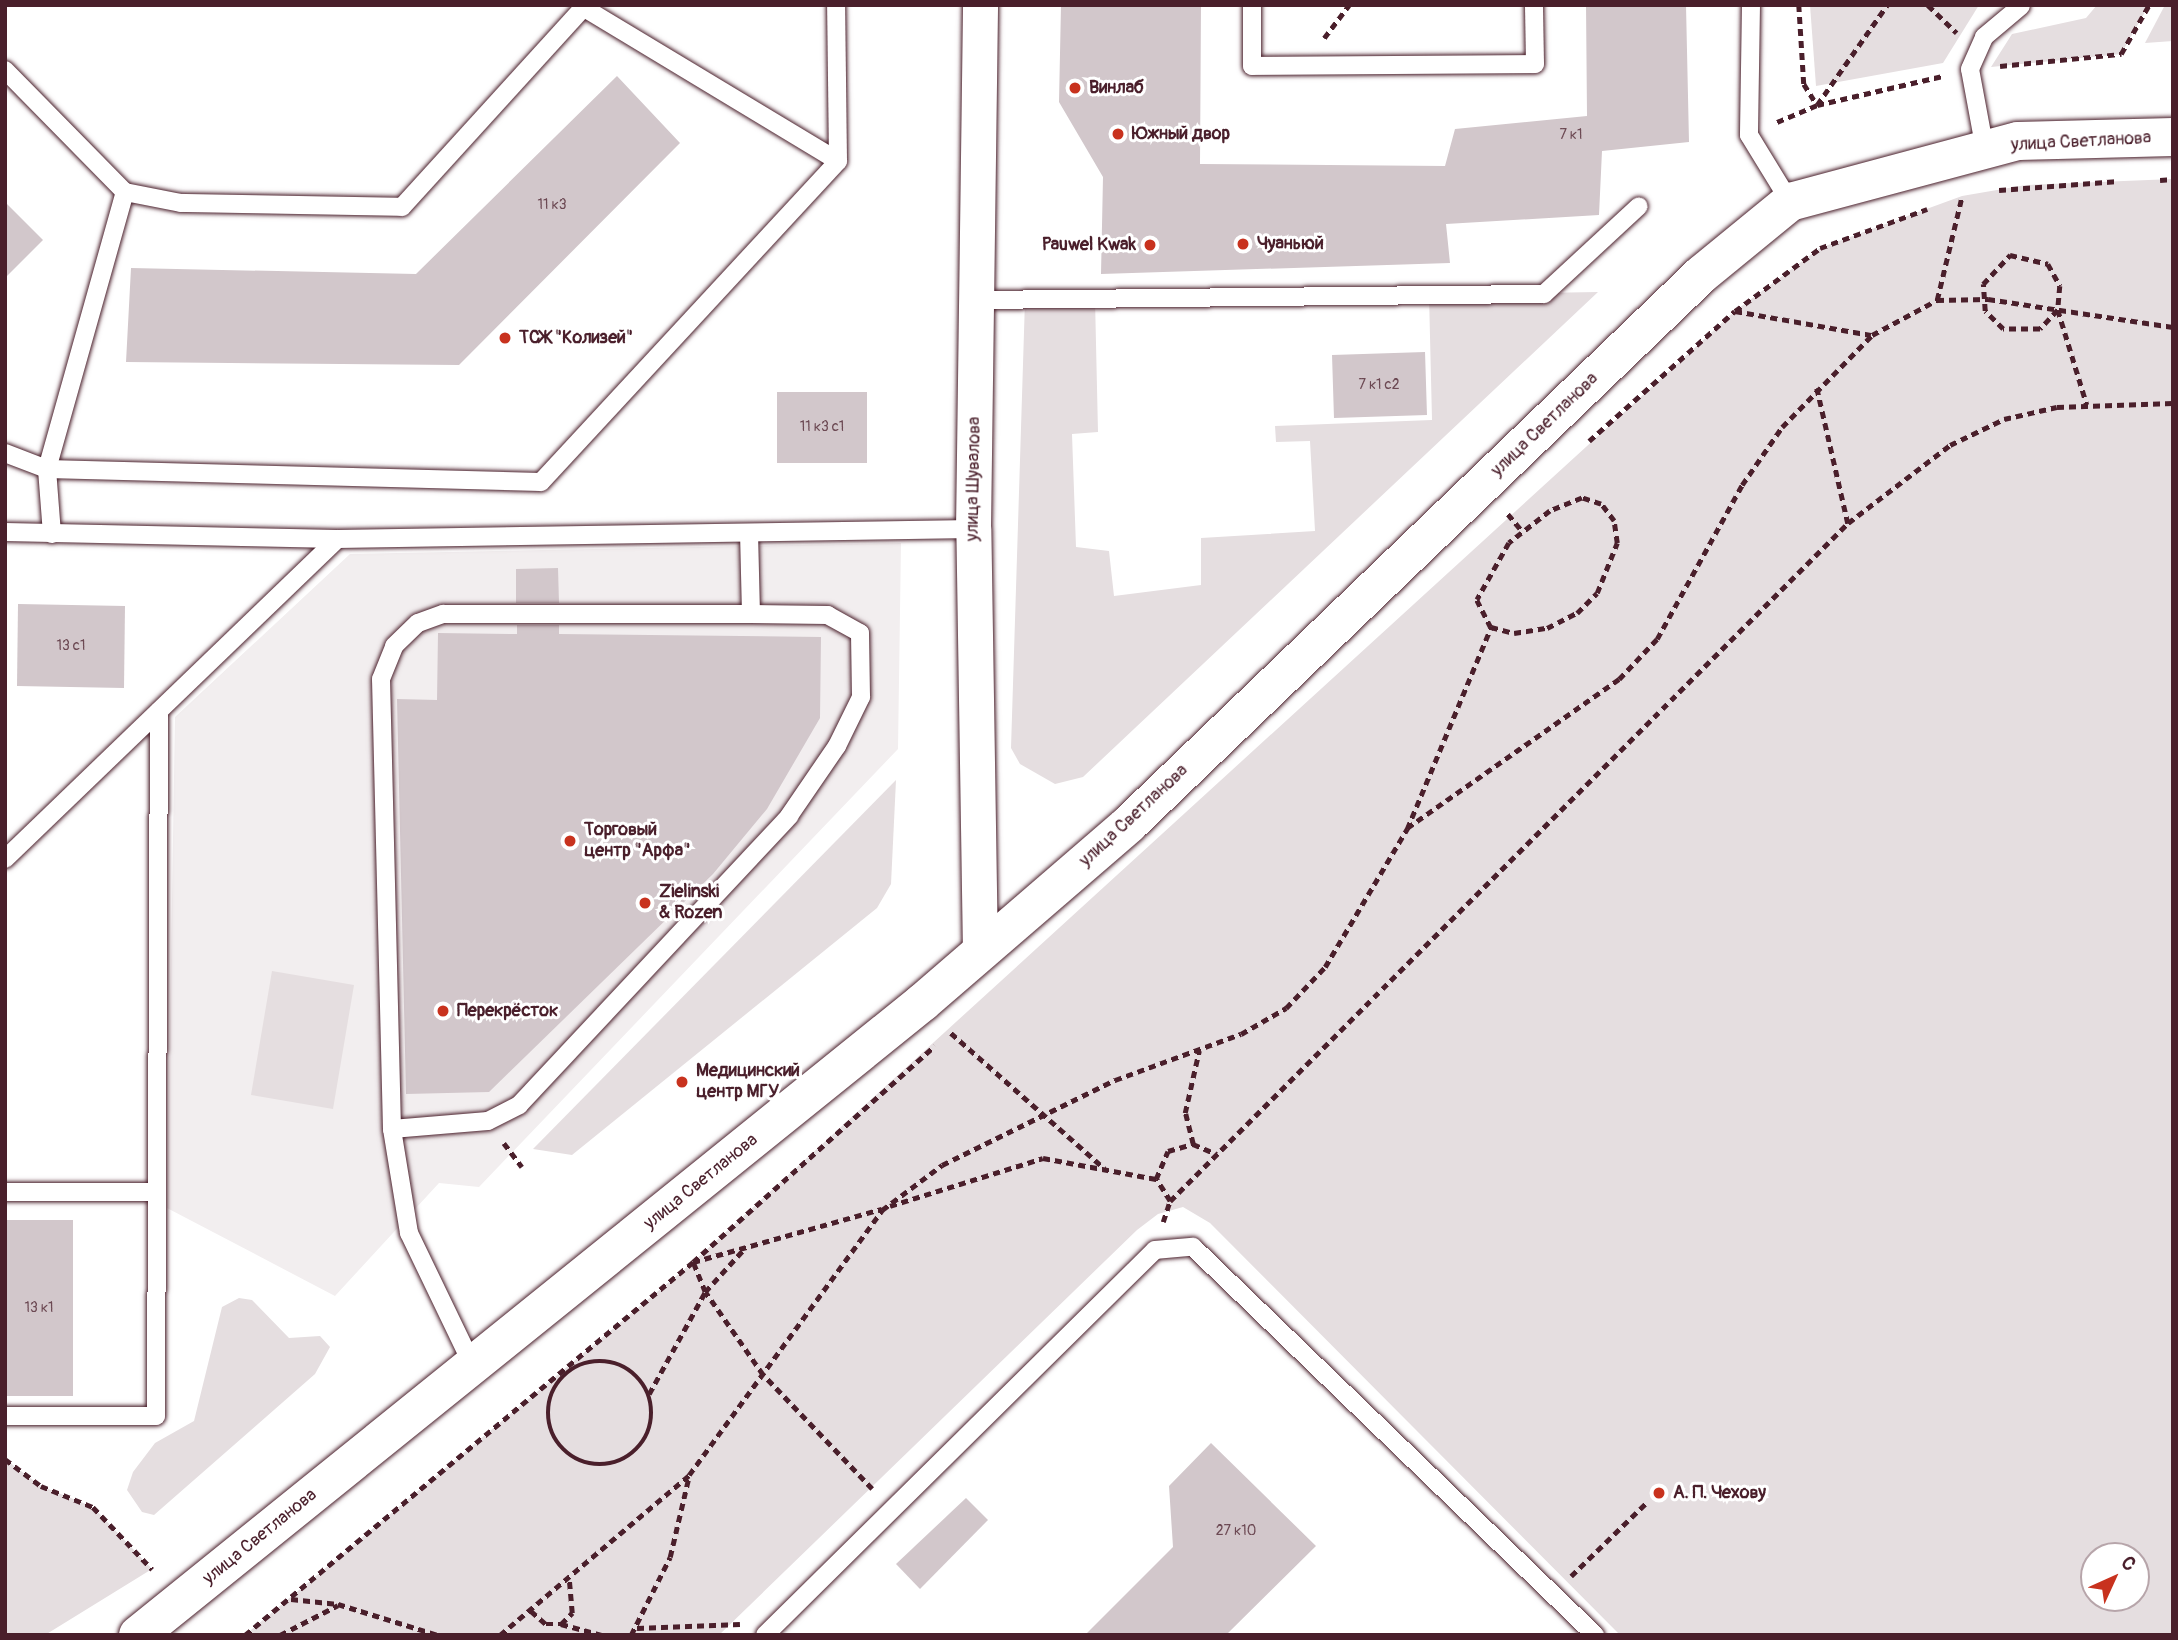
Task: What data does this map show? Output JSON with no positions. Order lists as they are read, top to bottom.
{
  "streets": {
    "street": ["улица Светланова", "улица Шувалова"]
  },
  "crossings": [
    ["улица Светланова", "улица Шувалова"]
  ],
  "places": [
    "Винлаб",
    "Южный двор",
    "Чуаньюй",
    "Pauwel Kwak",
    "ТСЖ \"Колизей\"",
    "Торговый центр \"Арфа\"",
    "Zielinski & Rozen",
    "Перекрёсток",
    "Медицинский центр МГУ",
    "А. П. Чехову"
  ],
  "house_numbers": [
    "7 к1",
    "11 к3",
    "7 к1 с2",
    "11 к3 с1",
    "13 с1",
    "13 к1",
    "27 к10"
  ],
  "north": "top right"
}
